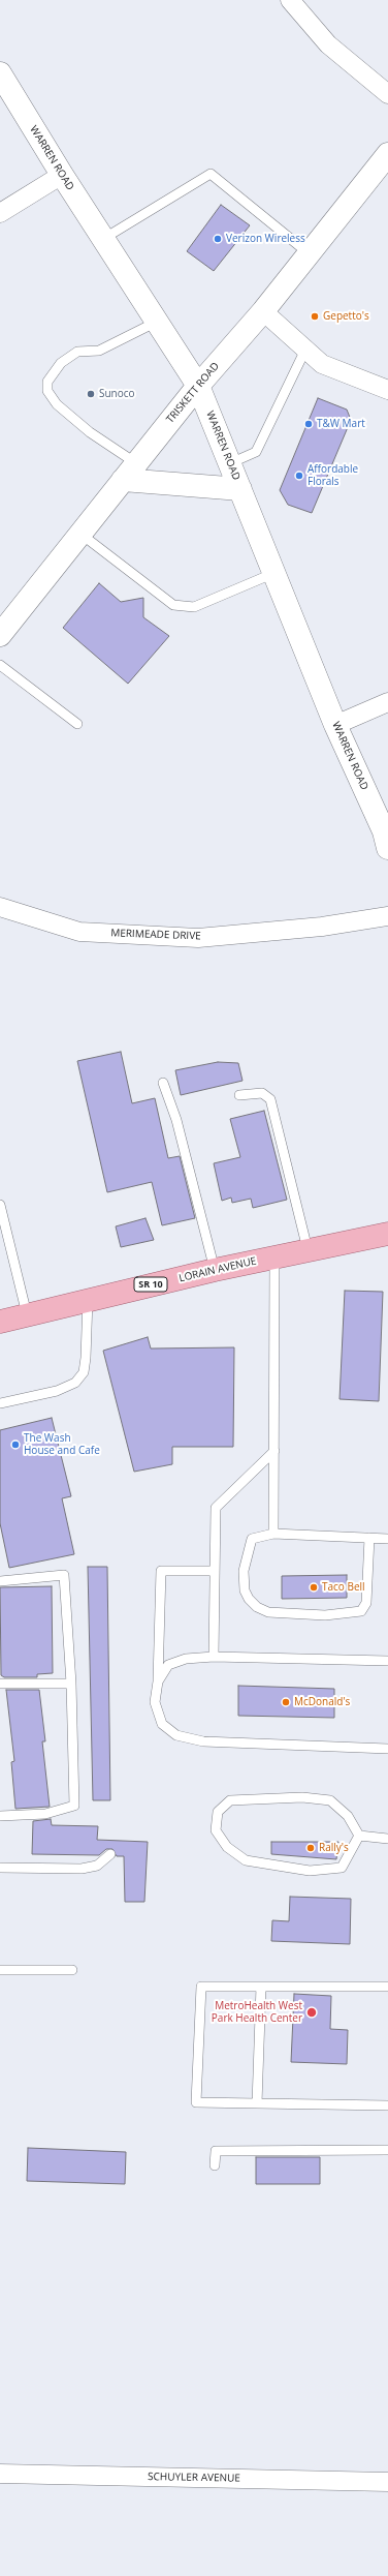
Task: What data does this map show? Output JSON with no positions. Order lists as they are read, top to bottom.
{
  "streets": {
    "main road": [
      "WARREN ROAD",
      "TRISKETT ROAD",
      "LORAIN AVENUE",
      "SR 10"
    ],
    "street": ["MERIMEADE DRIVE", "SCHUYLER AVENUE"]
  },
  "crossings": [
    ["WARREN ROAD", "TRISKETT ROAD"]
  ],
  "places": [
    "Verizon Wireless",
    "Gepetto's",
    "Sunoco",
    "T&W Mart",
    "Affordable Florals",
    "The Wash House and Cafe",
    "Taco Bell",
    "McDonald's",
    "Rally's",
    "MetroHealth West Park Health Center"
  ]
}
